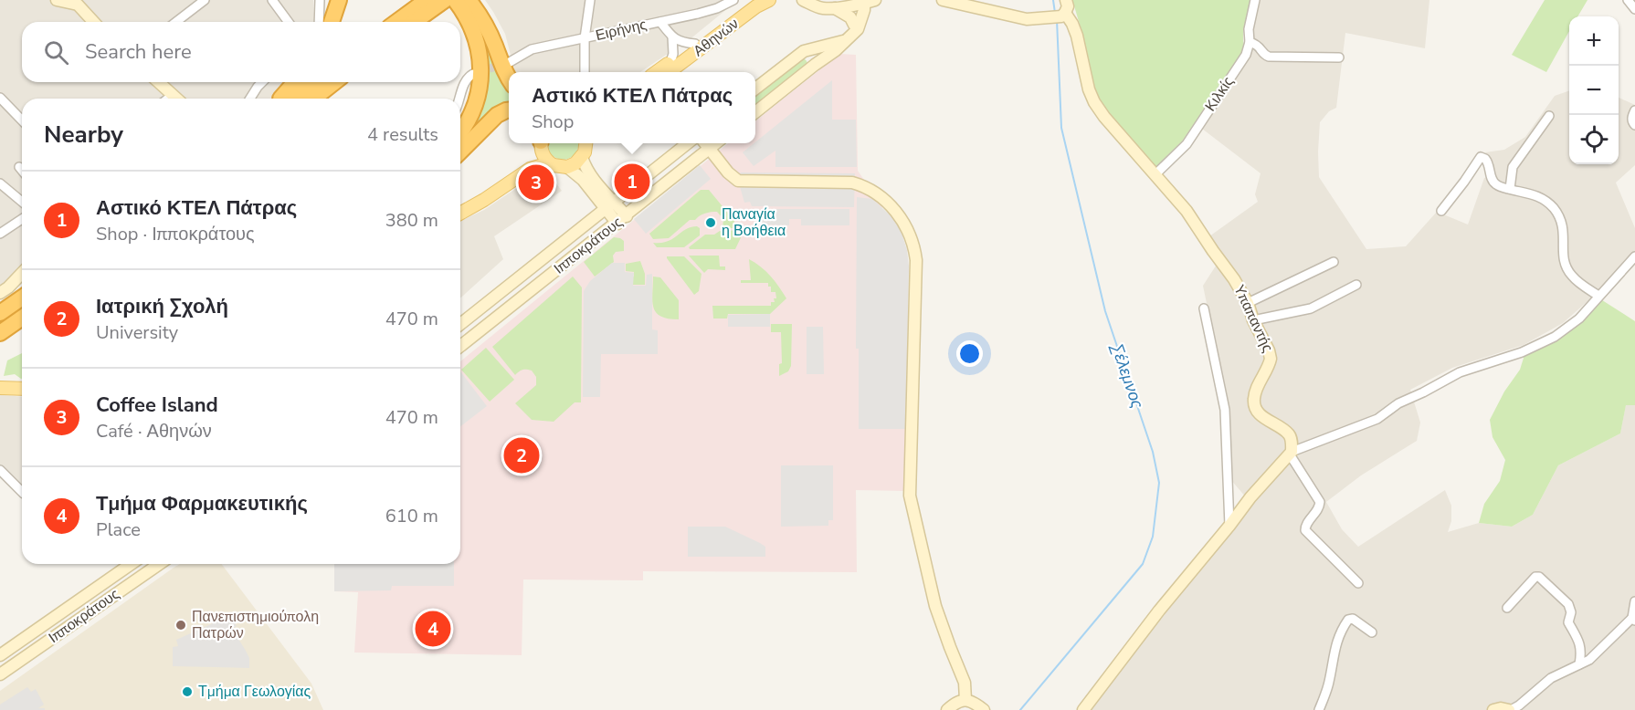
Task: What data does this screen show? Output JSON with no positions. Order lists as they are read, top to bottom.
{
  "streets": {
    "main road": ["Αθηνών"],
    "street": [
      "Ειρήνης",
      "Κιλκίς",
      "Ιπποκράτους",
      "Υπαπαντής"
    ]
  },
  "crossings": [
    ["Κιλκίς", "Υπαπαντής"]
  ],
  "water": ["Σέλεμνος"],
  "places": ["Παναγία η Βοήθεια", "Πανεπιστημιούπολη Πατρών", "Τμήμα Γεωλογίας"],
  "page": {
    "map_buttons": ["+", "−"],
    "search": "Search here",
    "popup": ["Αστικό ΚΤΕΛ Πάτρας", "Shop"],
    "heading": ["Nearby", "4 results"],
    "pins": [
      "1",
      "3",
      "2",
      "4"
    ],
    "list": [
      {
        "mark": "1",
        "name": "Αστικό ΚΤΕΛ Πάτρας",
        "note": "Shop · Ιπποκράτους",
        "value": "380 m"
      },
      {
        "mark": "2",
        "name": "Ιατρική Σχολή",
        "note": "University",
        "value": "470 m"
      },
      {
        "mark": "3",
        "name": "Coffee Island",
        "note": "Café · Αθηνών",
        "value": "470 m"
      },
      {
        "mark": "4",
        "name": "Τμήμα Φαρμακευτικής",
        "note": "Place",
        "value": "610 m"
      }
    ]
  }
}
